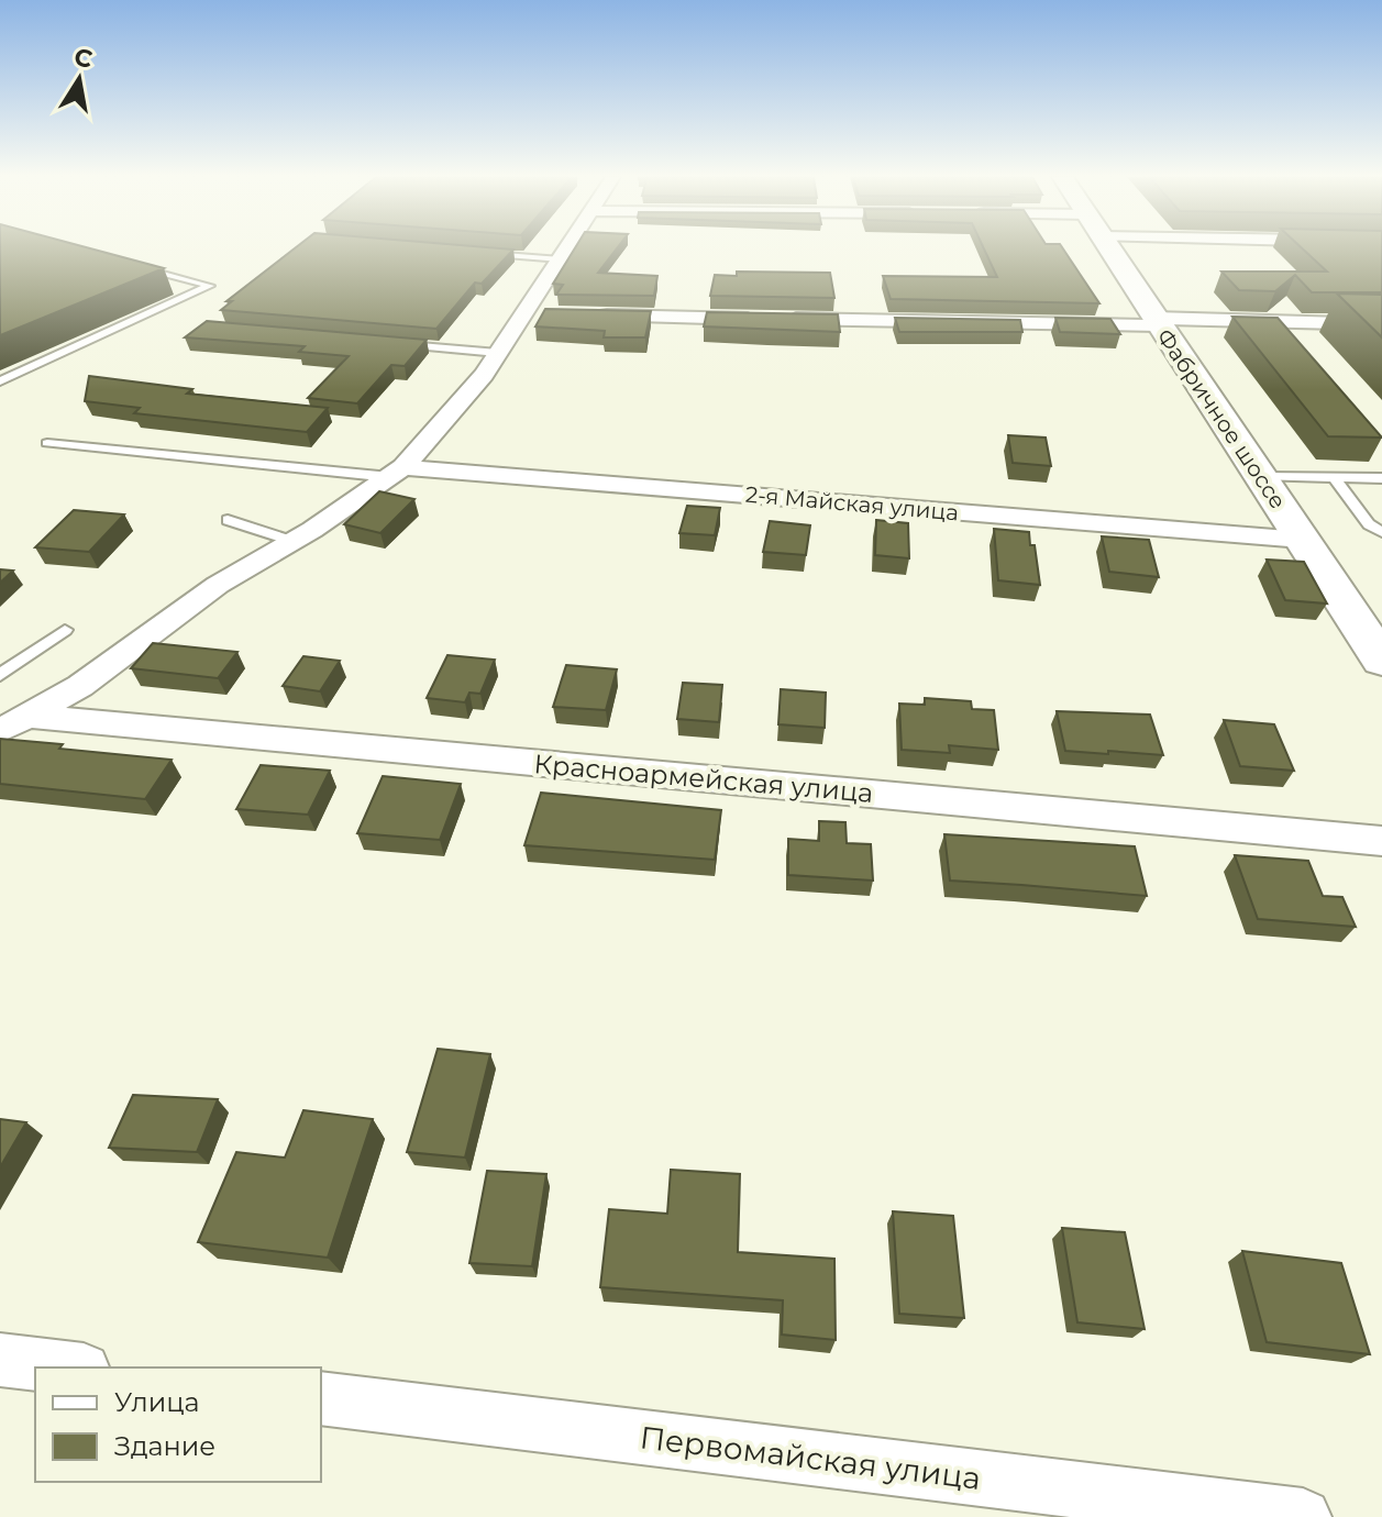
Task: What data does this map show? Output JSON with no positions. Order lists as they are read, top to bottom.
{
  "streets": {
    "main road": ["Фабричное шоссе"],
    "street": ["2-я Майская улица", "Красноармейская улица", "Первомайская улица"]
  },
  "crossings": [
    ["Фабричное шоссе", "2-я Майская улица"]
  ],
  "legend": ["Улица", "Здание"],
  "north": "top"
}
